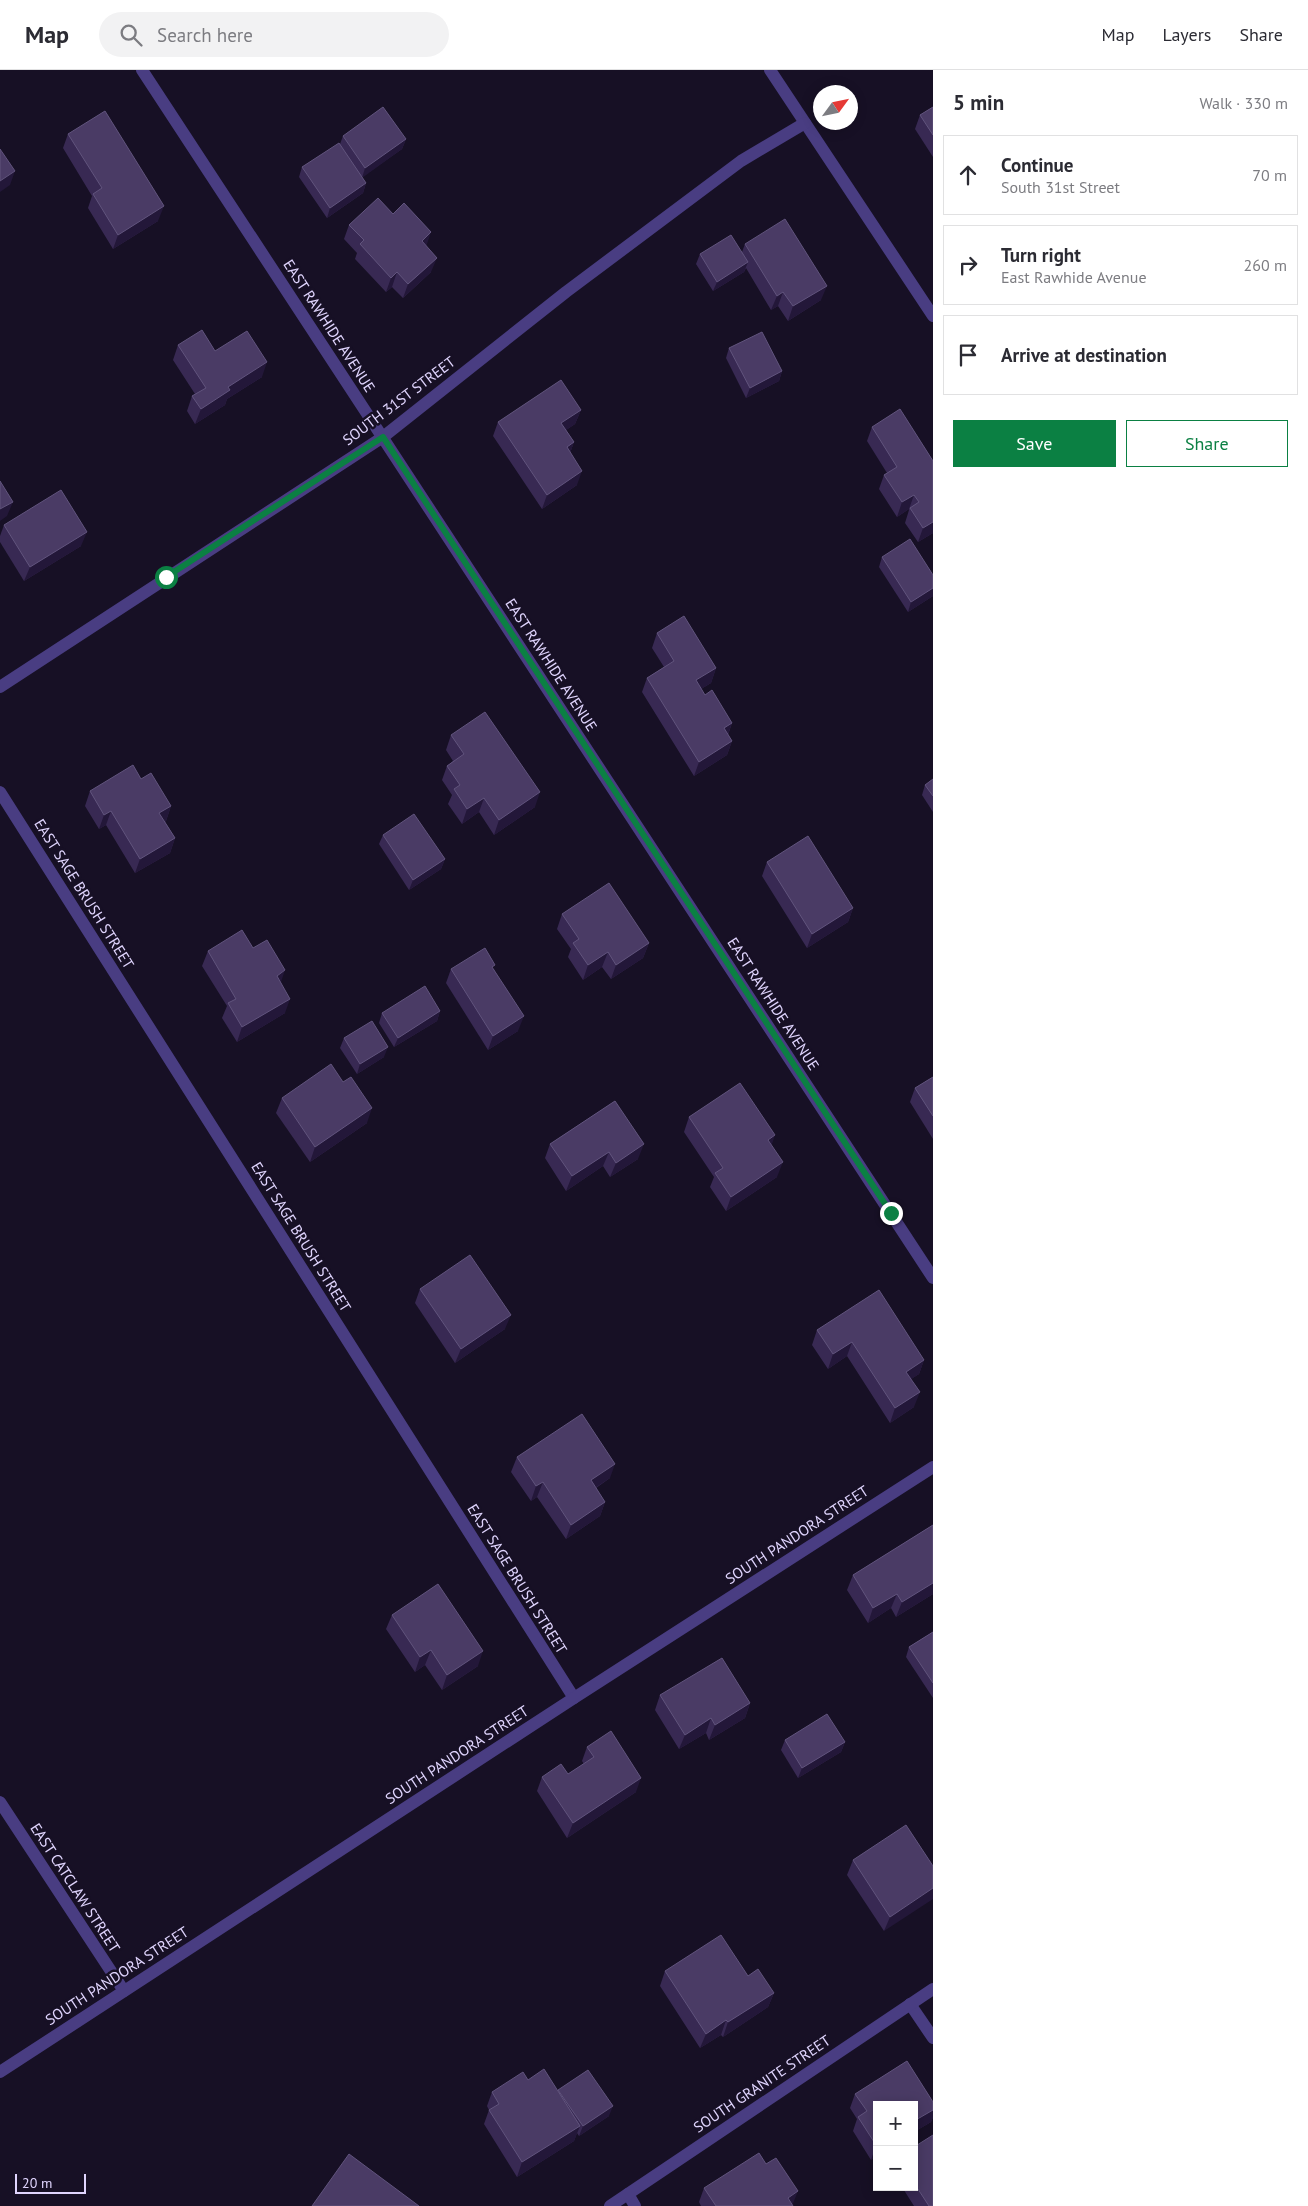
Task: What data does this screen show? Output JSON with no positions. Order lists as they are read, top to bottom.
{
  "streets": {
    "street": [
      "EAST RAWHIDE AVENUE",
      "SOUTH 31ST STREET",
      "EAST SAGE BRUSH STREET",
      "SOUTH PANDORA STREET",
      "EAST CATCLAW STREET",
      "SOUTH GRANITE STREET"
    ]
  },
  "crossings": [
    ["EAST RAWHIDE AVENUE", "SOUTH 31ST STREET"],
    ["EAST SAGE BRUSH STREET", "SOUTH PANDORA STREET"],
    ["SOUTH PANDORA STREET", "EAST CATCLAW STREET"]
  ],
  "scale_bar": "20 m",
  "north": "top right",
  "page": {
    "header": "Map",
    "search": "Search here",
    "nav": ["Map", "Layers", "Share"],
    "heading": ["5 min", "Walk · 330 m"],
    "list": [
      ["Continue", "South 31st Street", "70 m"],
      ["Turn right", "East Rawhide Avenue", "260 m"],
      "Arrive at destination"
    ],
    "buttons": ["Save", "Share"],
    "map_buttons": ["+", "−"],
    "scale": "20 m"
  }
}
